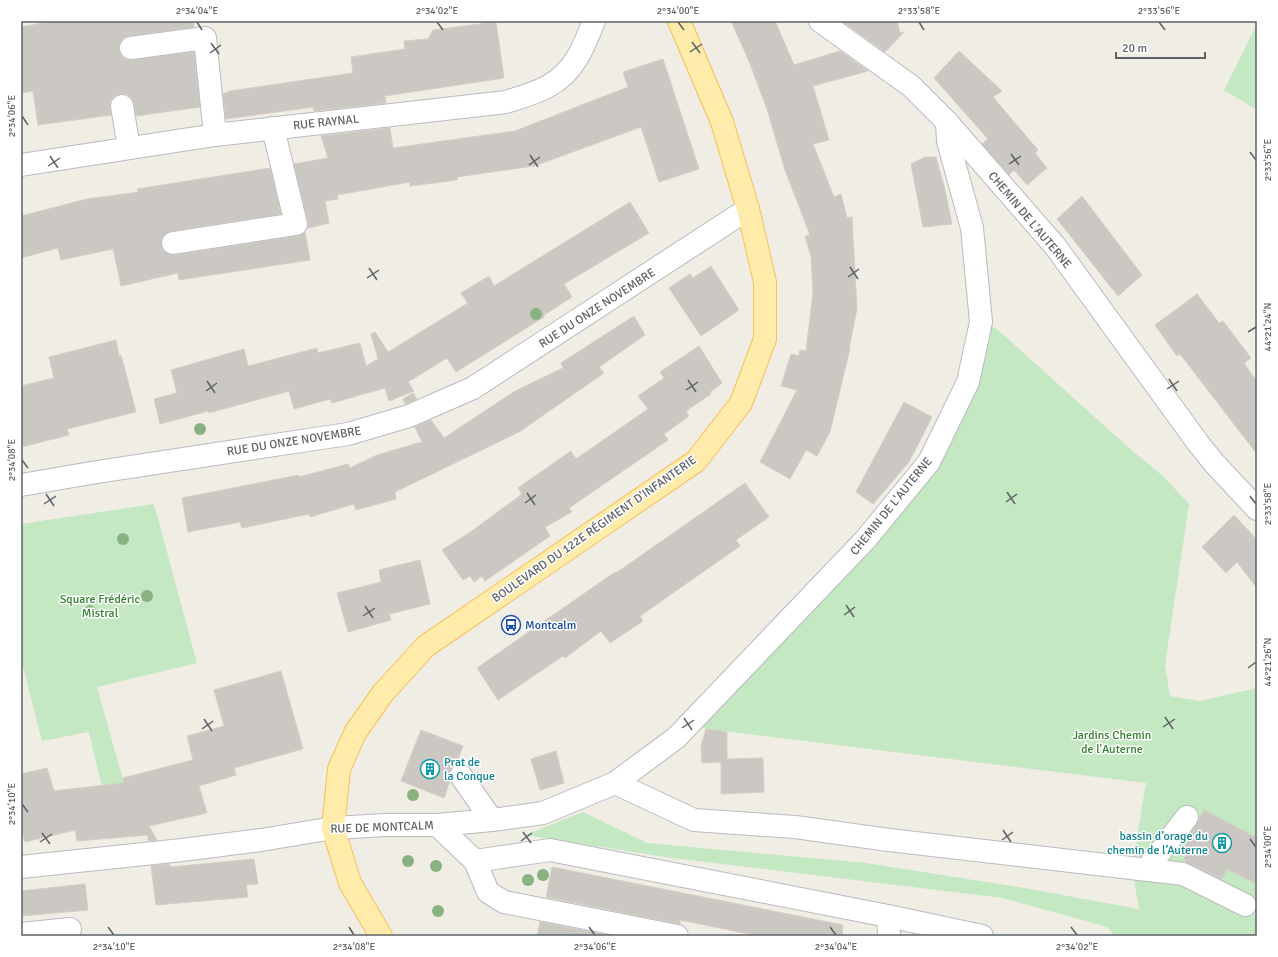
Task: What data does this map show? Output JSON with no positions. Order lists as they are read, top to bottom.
{
  "streets": {
    "main road": ["BOULEVARD DU 122E RÉGIMENT D'INFANTERIE"],
    "street": [
      "RUE RAYNAL",
      "CHEMIN DE L'AUTERNE",
      "RUE DU ONZE NOVEMBRE",
      "RUE DE MONTCALM"
    ]
  },
  "crossings": [
    ["CHEMIN DE L'AUTERNE", "RUE DE MONTCALM"],
    ["RUE DU ONZE NOVEMBRE", "BOULEVARD DU 122E RÉGIMENT D'INFANTERIE"],
    ["BOULEVARD DU 122E RÉGIMENT D'INFANTERIE", "RUE DE MONTCALM"]
  ],
  "parks": ["Square Frédéric Mistral", "Jardins Chemin de l'Auterne"],
  "places": {
    "bus stop": ["Montcalm"],
    "building": ["Prat de la Conque", "bassin d’orage du chemin de l’Auterne"]
  },
  "scale_bar": "20 m",
  "coordinates": [
    "2°34'04\"E",
    "2°34'02\"E",
    "2°34'00\"E",
    "2°33'58\"E",
    "2°33'56\"E",
    "2°34'06\"E",
    "44°21'24\"N",
    "2°34'08\"E",
    "44°21'26\"N",
    "2°34'10\"E"
  ]
}
